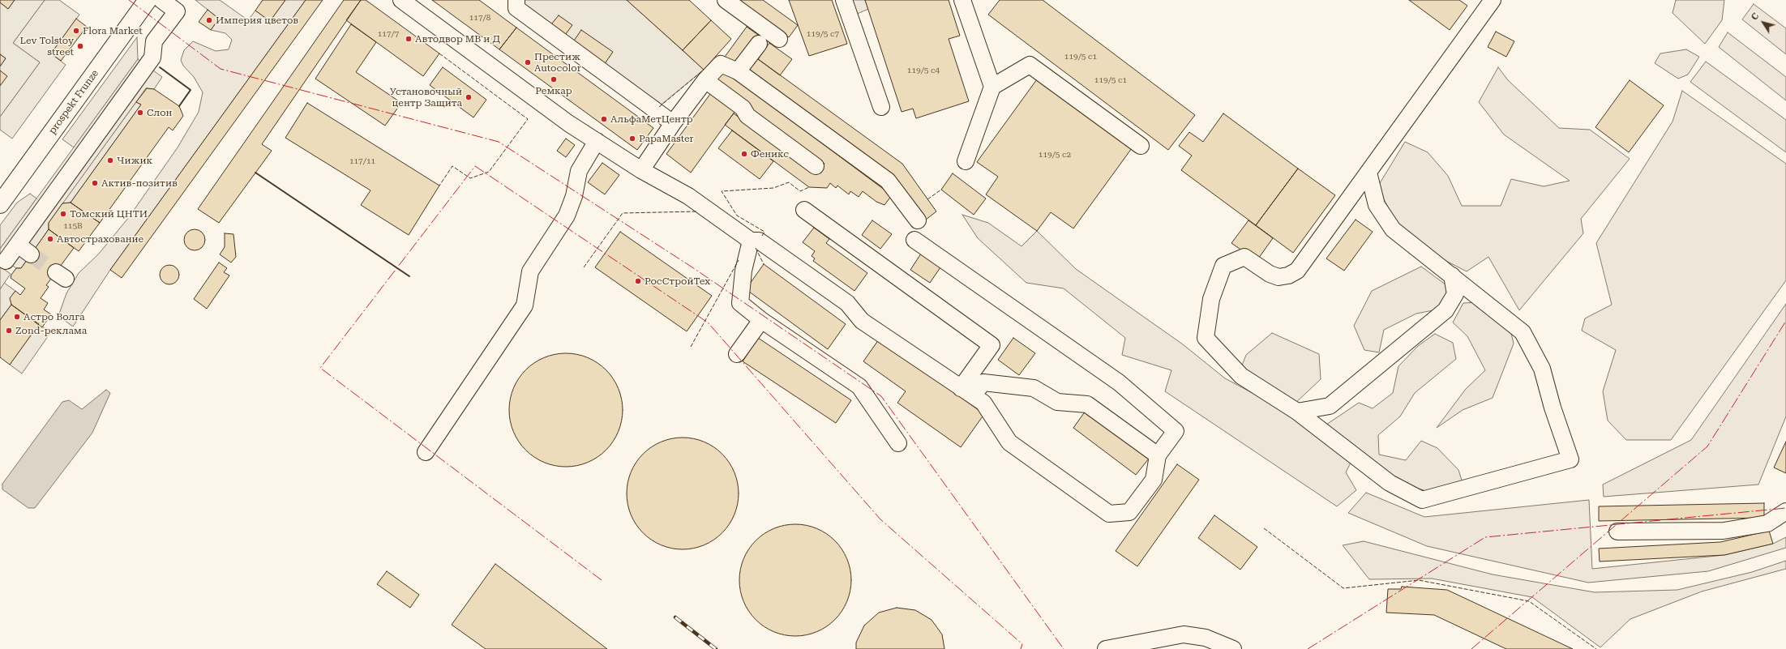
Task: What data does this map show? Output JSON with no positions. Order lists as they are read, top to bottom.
{
  "streets": {
    "main road": ["prospekt Frunze"]
  },
  "places": [
    "Империя цветов",
    "Flora Market",
    "Автодвор МВ и Д",
    "Lev Tolstoy street",
    "Престиж Autocolor",
    "Ремкар",
    "Установочный центр Защита",
    "Слон",
    "АльфаМетЦентр",
    "PapaMaster",
    "Феникс",
    "Чижик",
    "Актив-позитив",
    "Томский ЦНТИ",
    "Автострахование",
    "РосСтройТех",
    "Астро Волга",
    "Zond-реклама"
  ],
  "house_numbers": [
    "117/8",
    "117/7",
    "119/5 с7",
    "119/5 с1",
    "119/5 с4",
    "119/5 с1",
    "119/5 с2",
    "117/11",
    "115В"
  ],
  "north": "top left"
}
